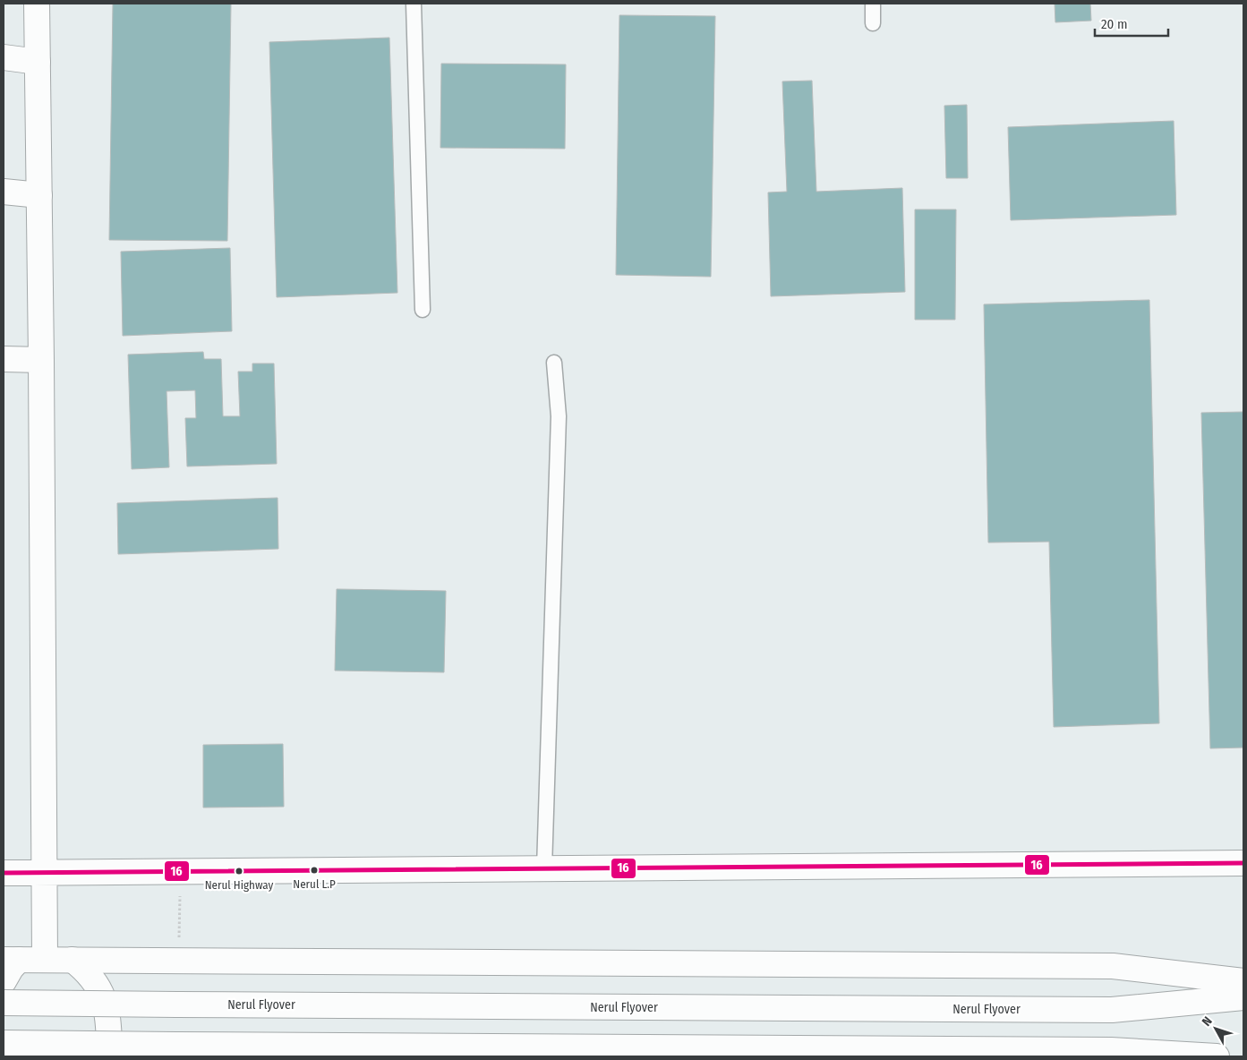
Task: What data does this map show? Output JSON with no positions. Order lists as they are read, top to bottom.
{
  "streets": {
    "main road": ["Nerul Flyover"]
  },
  "places": ["Nerul L.P", "Nerul Highway"],
  "lines": ["transit line 16"],
  "scale_bar": "20 m",
  "north": "top left"
}
